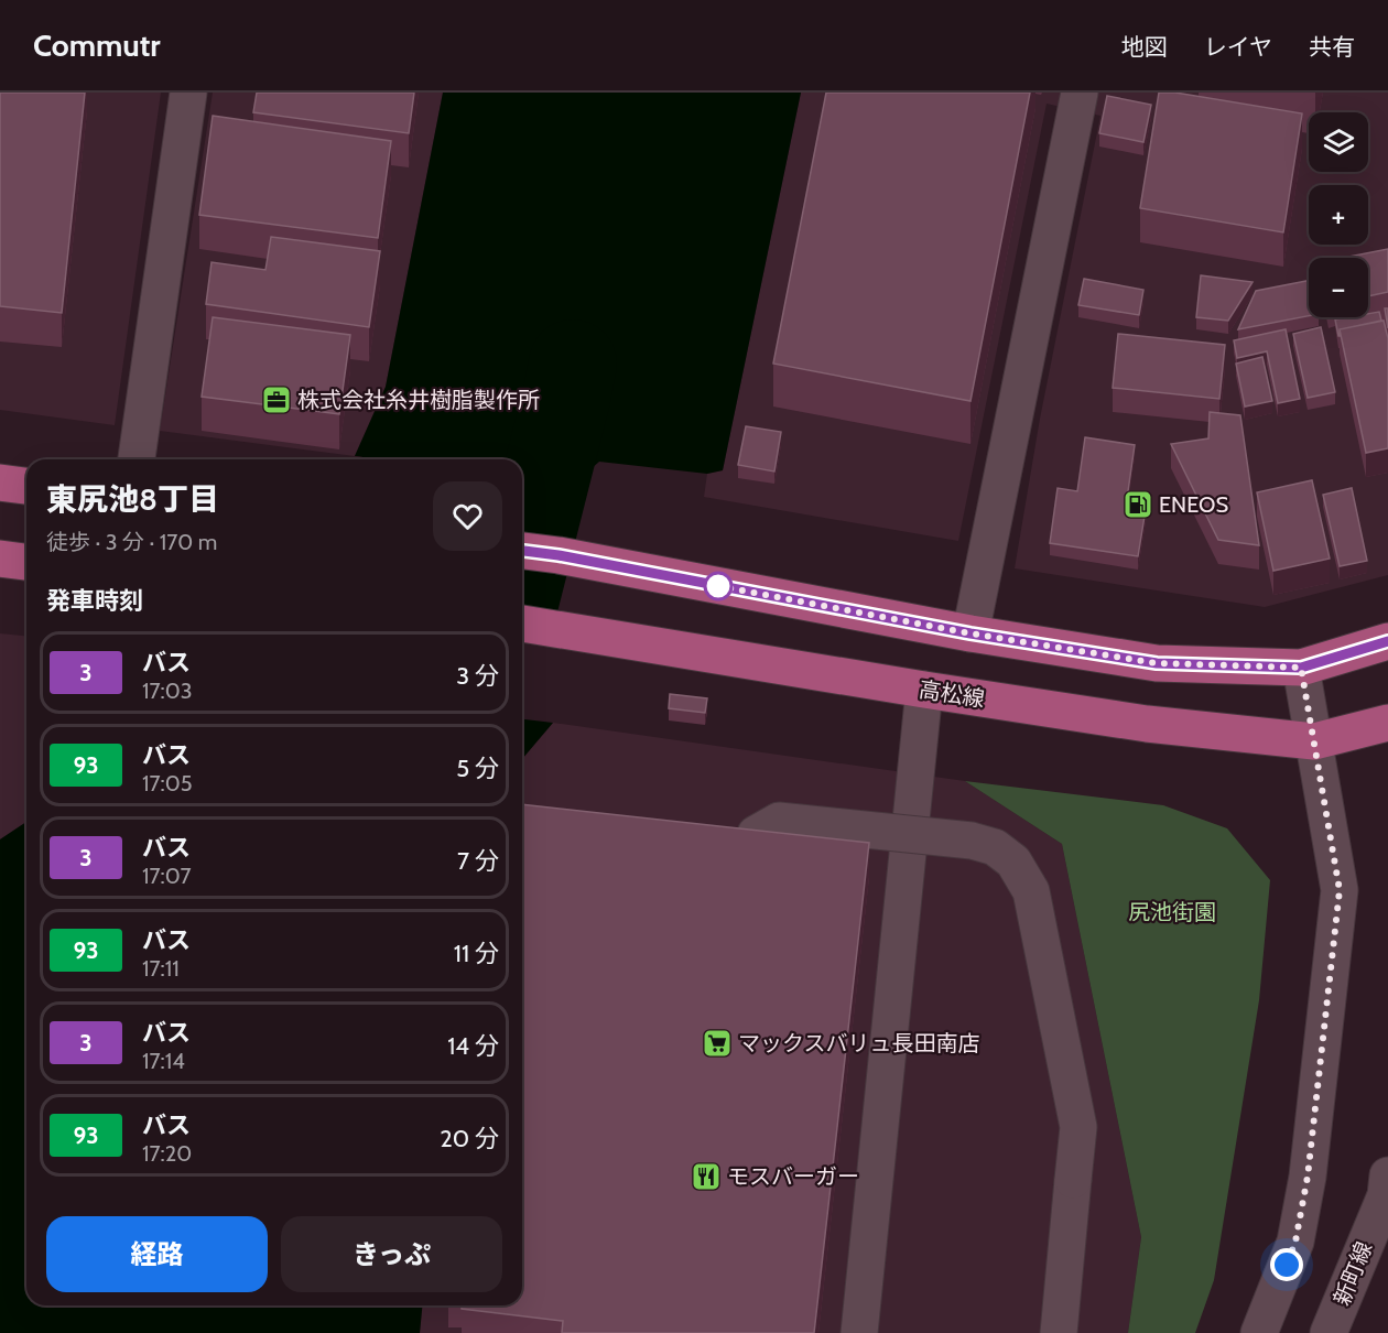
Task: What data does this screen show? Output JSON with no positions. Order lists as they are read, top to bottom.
{
  "streets": {
    "main road": ["高松線"],
    "street": ["新町線"]
  },
  "parks": ["尻池街園"],
  "places": {
    "office": ["株式会社糸井樹脂製作所"],
    "fuel station": ["ENEOS"],
    "supermarket": ["マックスバリュ長田南店"],
    "restaurant": ["モスバーガー"]
  },
  "lines": ["bus line 3"],
  "page": {
    "header": "Commutr",
    "nav": ["地図", "レイヤ", "共有"],
    "map_buttons": ["+", "−"],
    "heading": [
      ["東尻池8丁目", "徒歩 · 3 分 · 170 m"],
      "発車時刻"
    ],
    "list": [
      {
        "mark": "3",
        "name": "バス",
        "note": "17:03",
        "value": "3 分"
      },
      {
        "mark": "93",
        "name": "バス",
        "note": "17:05",
        "value": "5 分"
      },
      {
        "mark": "3",
        "name": "バス",
        "note": "17:07",
        "value": "7 分"
      },
      {
        "mark": "93",
        "name": "バス",
        "note": "17:11",
        "value": "11 分"
      },
      {
        "mark": "3",
        "name": "バス",
        "note": "17:14",
        "value": "14 分"
      },
      {
        "mark": "93",
        "name": "バス",
        "note": "17:20",
        "value": "20 分"
      }
    ],
    "buttons": ["経路", "きっぷ"]
  }
}
